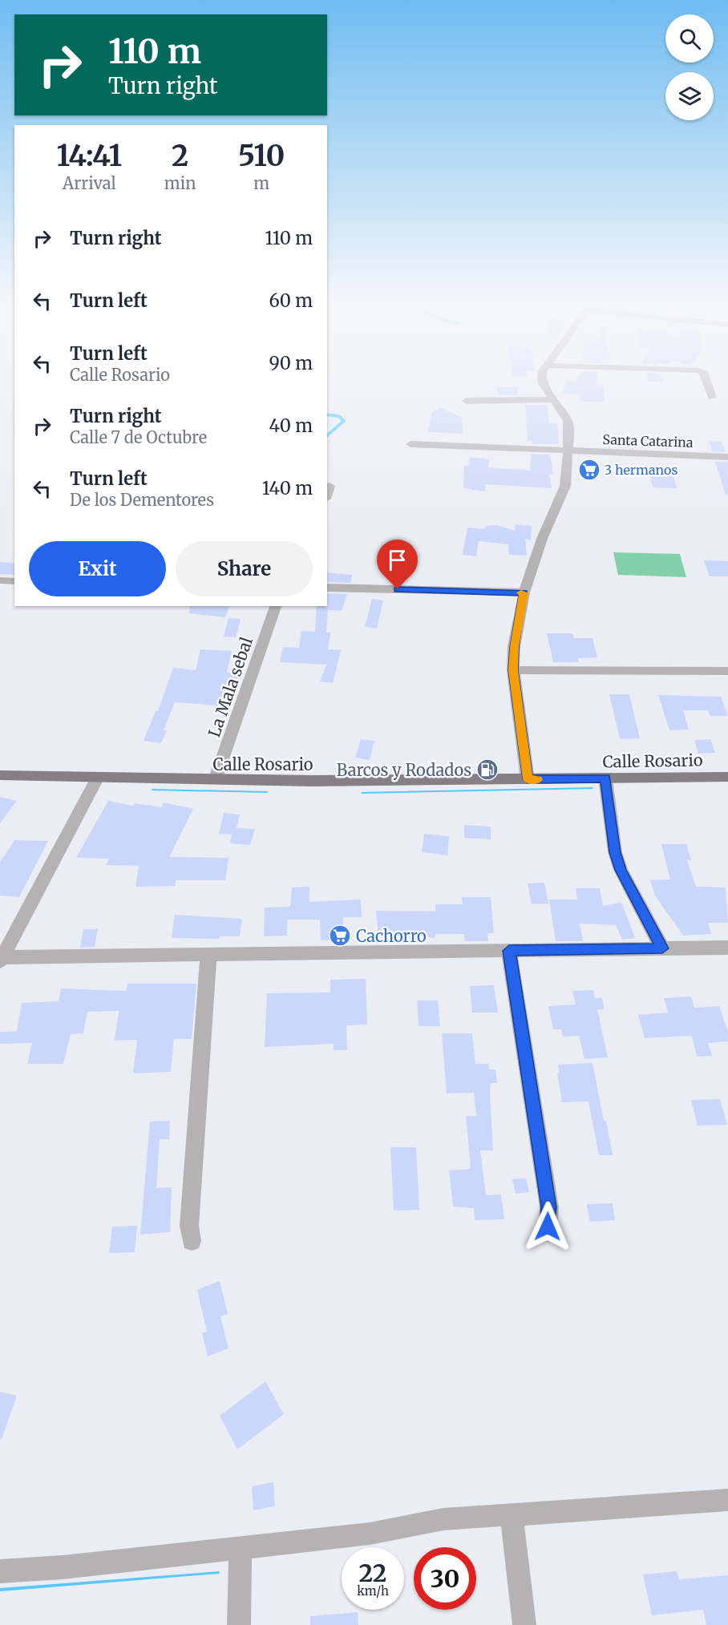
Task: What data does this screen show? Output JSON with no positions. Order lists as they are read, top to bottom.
{
  "streets": {
    "main road": ["Calle Rosario"],
    "street": ["Santa Catarina", "La Mala sebal"]
  },
  "crossings": [
    ["La Mala sebal", "Calle Rosario"]
  ],
  "places": {
    "supermarket": ["3 hermanos", "Cachorro"],
    "fuel station": ["Barcos y Rodados"]
  },
  "page": {
    "turn": ["110 m", "Turn right"],
    "eta": [
      "14:41",
      "Arrival",
      "2",
      "min",
      "510",
      "m"
    ],
    "list": [
      {
        "name": "Turn right",
        "value": "110 m"
      },
      {
        "name": "Turn left",
        "value": "60 m"
      },
      {
        "name": "Turn left",
        "note": "Calle Rosario",
        "value": "90 m"
      },
      {
        "name": "Turn right",
        "note": "Calle 7 de Octubre",
        "value": "40 m"
      },
      {
        "name": "Turn left",
        "note": "De los Dementores",
        "value": "140 m"
      }
    ],
    "buttons": ["Exit", "Share"],
    "speed": "22 km/h",
    "limit": "30"
  }
}
